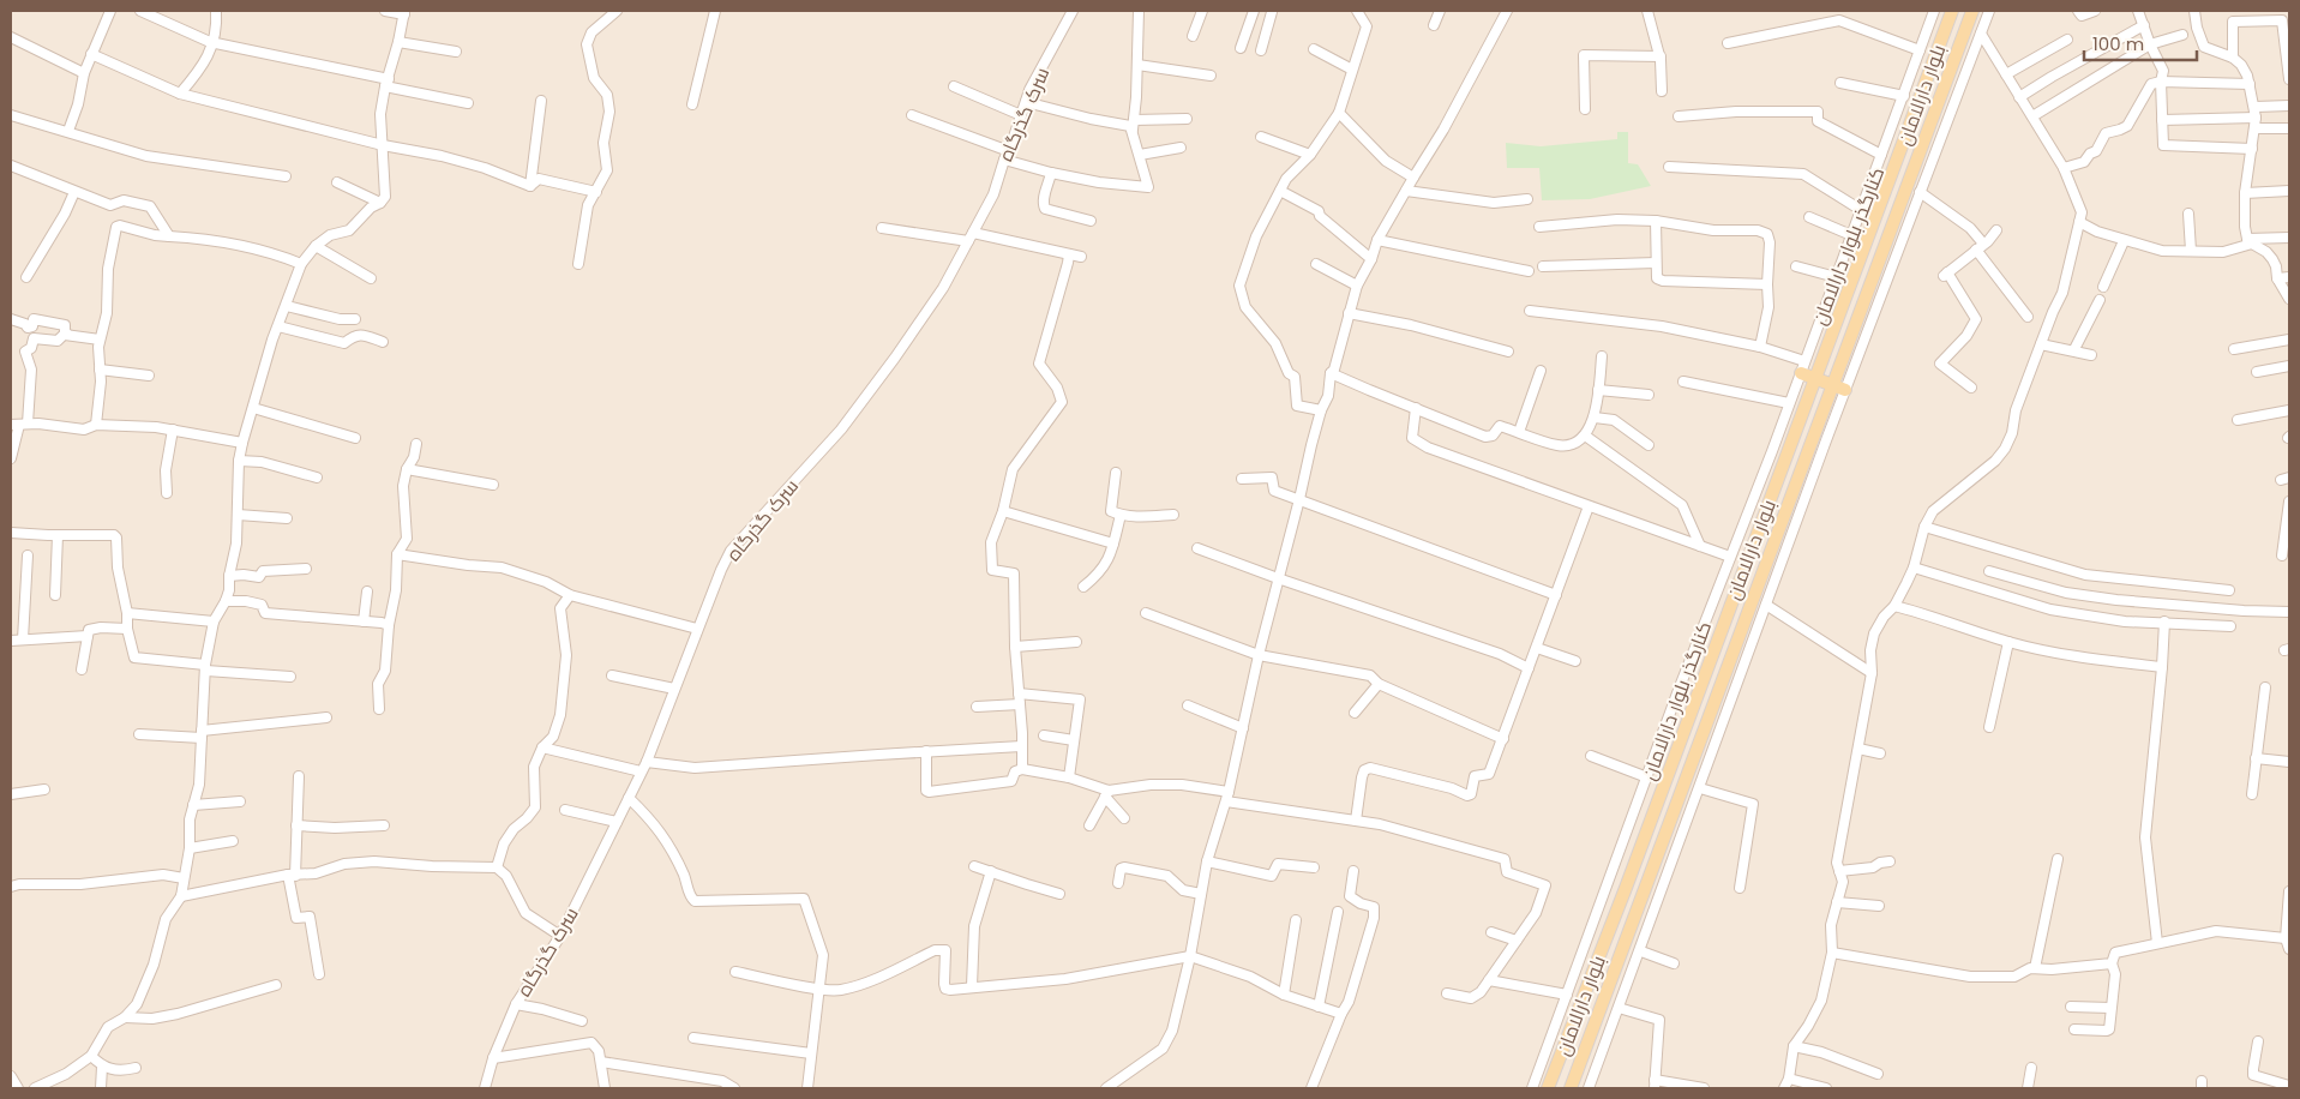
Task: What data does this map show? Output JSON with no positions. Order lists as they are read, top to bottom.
{
  "streets": {
    "main road": ["بلوار دارالامان"],
    "street": ["سرک گذرگاه", "کنارگذر بلوار دارالامان"]
  },
  "scale_bar": "100 m"
}
